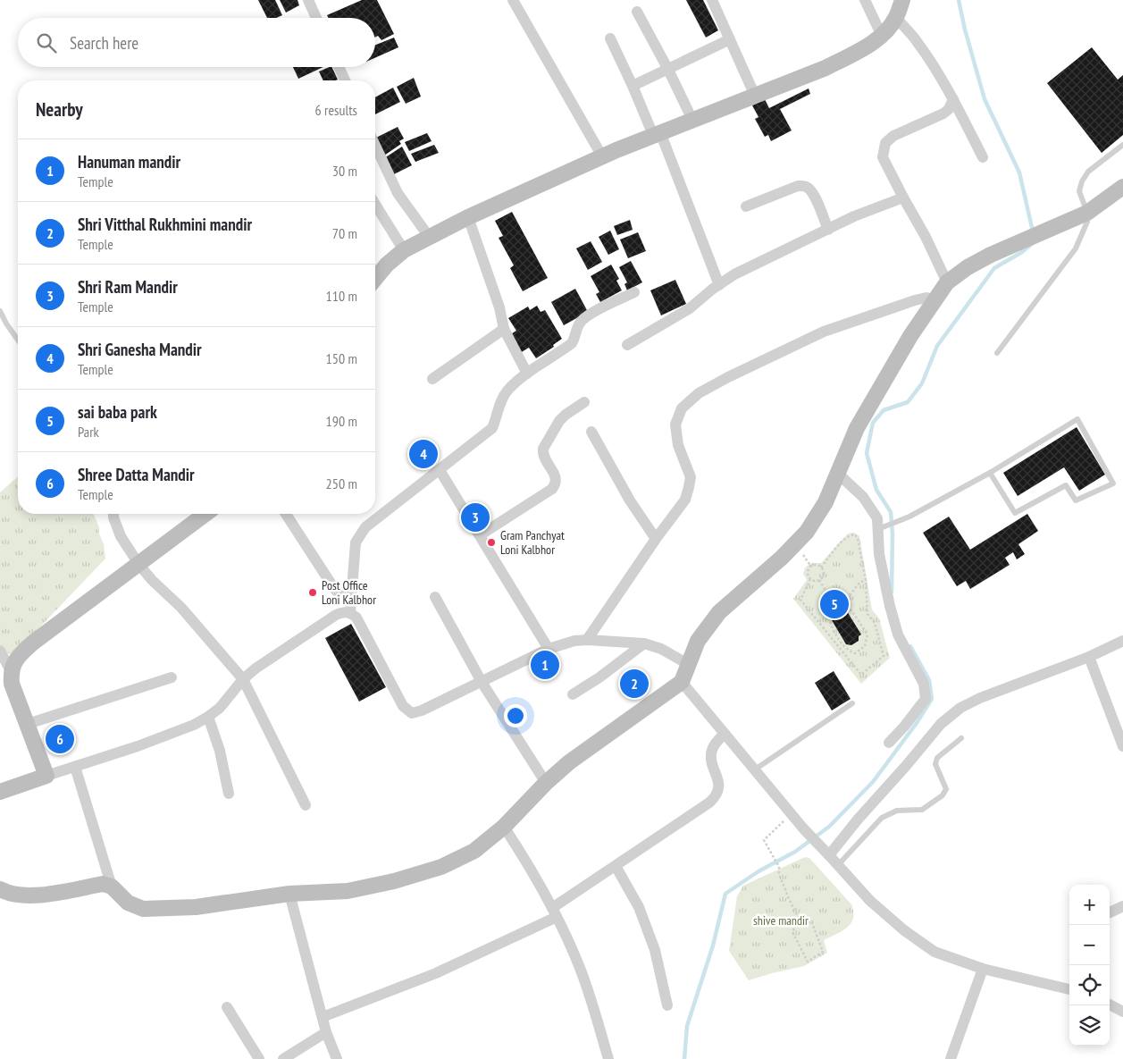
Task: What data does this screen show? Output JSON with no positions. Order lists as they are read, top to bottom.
{
  "parks": ["shive mandir"],
  "places": ["Gram Panchyat Loni Kalbhor", "Post Office Loni Kalbhor"],
  "page": {
    "search": "Search here",
    "heading": ["Nearby", "6 results"],
    "list": [
      {
        "mark": "1",
        "name": "Hanuman mandir",
        "note": "Temple",
        "value": "30 m"
      },
      {
        "mark": "2",
        "name": "Shri Vitthal Rukhmini mandir",
        "note": "Temple",
        "value": "70 m"
      },
      {
        "mark": "3",
        "name": "Shri Ram Mandir",
        "note": "Temple",
        "value": "110 m"
      },
      {
        "mark": "4",
        "name": "Shri Ganesha Mandir",
        "note": "Temple",
        "value": "150 m"
      },
      {
        "mark": "5",
        "name": "sai baba park",
        "note": "Park",
        "value": "190 m"
      },
      {
        "mark": "6",
        "name": "Shree Datta Mandir",
        "note": "Temple",
        "value": "250 m"
      }
    ],
    "pins": [
      "4",
      "3",
      "5",
      "1",
      "2",
      "6"
    ],
    "map_buttons": ["+", "−"]
  }
}
